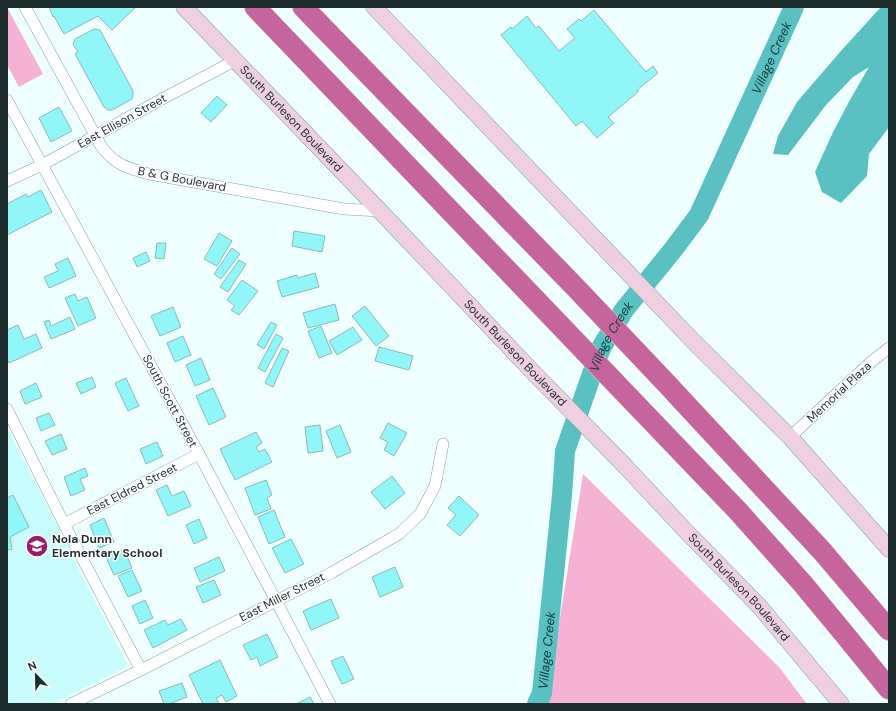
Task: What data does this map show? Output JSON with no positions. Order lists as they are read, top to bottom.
{
  "streets": {
    "main road": ["South Burleson Boulevard"],
    "street": [
      "East Ellison Street",
      "B & G Boulevard",
      "Memorial Plaza",
      "South Scott Street",
      "East Eldred Street",
      "East Miller Street"
    ]
  },
  "crossings": [
    ["South Burleson Boulevard", "East Ellison Street"],
    ["South Burleson Boulevard", "B & G Boulevard"],
    ["East Ellison Street", "B & G Boulevard"],
    ["East Ellison Street", "South Scott Street"],
    ["South Scott Street", "East Eldred Street"],
    ["South Scott Street", "East Miller Street"]
  ],
  "water": ["Village Creek"],
  "places": {
    "school or university": ["Nola Dunn Elementary School"]
  },
  "north": "top left"
}
